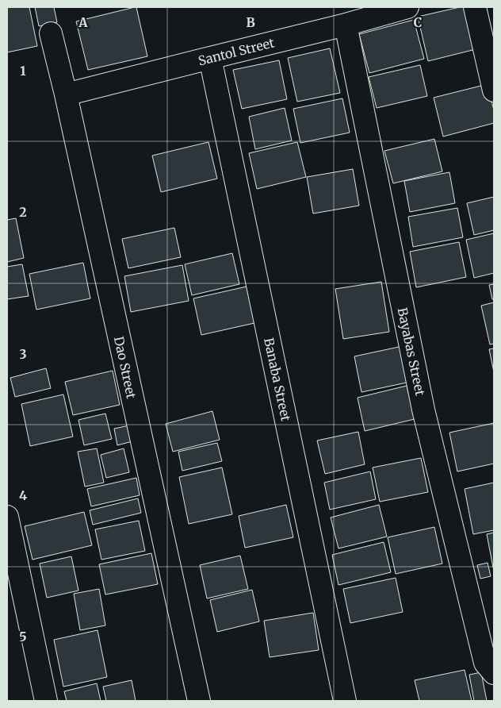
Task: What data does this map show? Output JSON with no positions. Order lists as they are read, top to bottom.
{
  "streets": {
    "street": [
      "Santol Street",
      "Bayabas Street",
      "Dao Street",
      "Banaba Street"
    ]
  },
  "crossings": [
    ["Santol Street", "Bayabas Street"],
    ["Santol Street", "Dao Street"],
    ["Santol Street", "Banaba Street"]
  ],
  "grid": {
    "columns": ["A", "B", "C"],
    "rows": [
      "1",
      "2",
      "3",
      "4",
      "5"
    ]
  }
}
